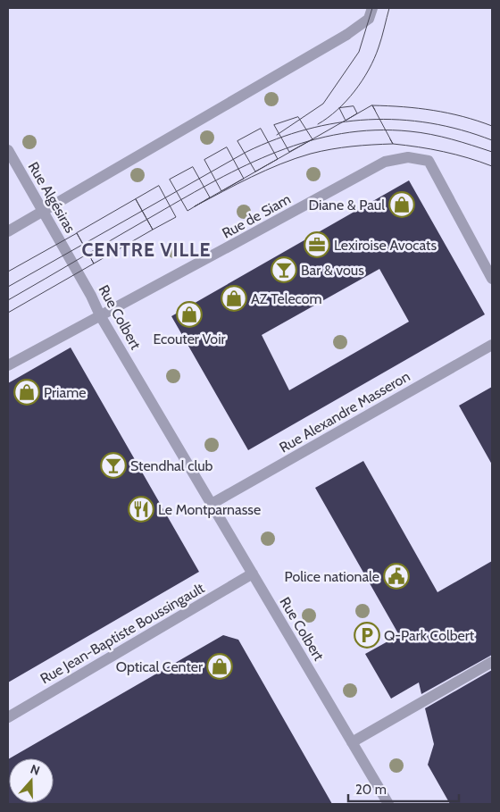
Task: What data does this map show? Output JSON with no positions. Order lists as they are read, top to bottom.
{
  "streets": {
    "street": [
      "Rue Algésiras",
      "Rue de Siam",
      "Rue Colbert",
      "Rue Alexandre Masseron",
      "Rue Jean-Baptiste Boussingault"
    ]
  },
  "crossings": [
    ["Rue Algésiras", "Rue Colbert"],
    ["Rue de Siam", "Rue Colbert"],
    ["Rue Colbert", "Rue Alexandre Masseron"],
    ["Rue Colbert", "Rue Jean-Baptiste Boussingault"]
  ],
  "districts": ["CENTRE VILLE"],
  "places": {
    "shop": [
      "Diane & Paul",
      "AZ Telecom",
      "Ecouter Voir",
      "Priame",
      "Optical Center"
    ],
    "office": ["Lexiroise Avocats"],
    "bar": ["Bar & vous", "Stendhal club"],
    "restaurant": ["Le Montparnasse"],
    "public building": ["Police nationale"],
    "parking": ["Q-Park Colbert"]
  },
  "scale_bar": "20 m",
  "north": "top"
}
